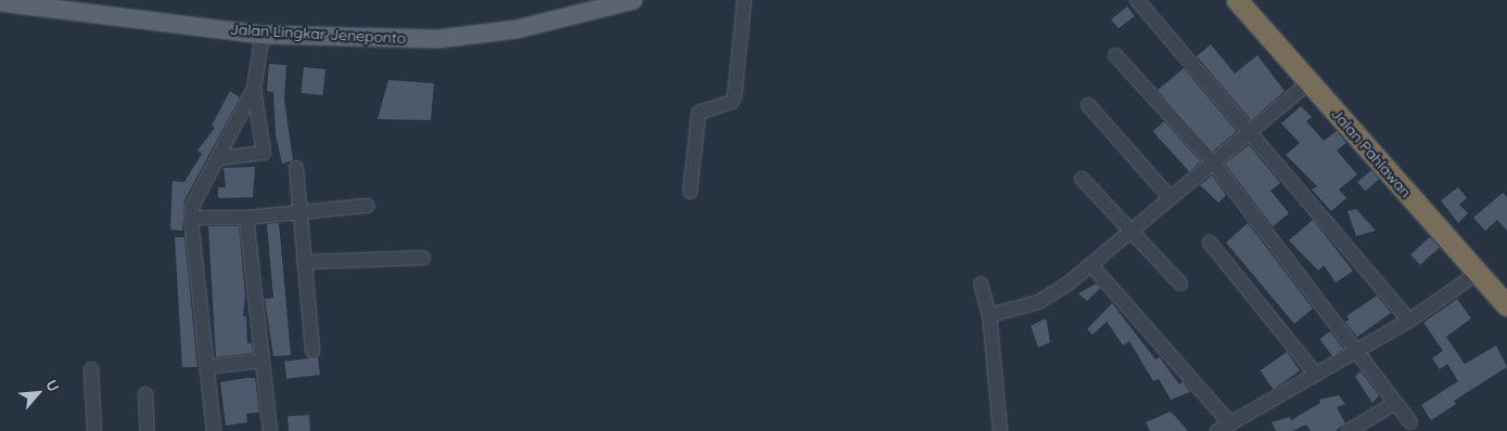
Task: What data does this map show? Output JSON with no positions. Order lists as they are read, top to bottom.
{
  "streets": {
    "highway": ["Jalan Pahlawan"],
    "main road": ["Jalan Lingkar Jeneponto"]
  },
  "north": "top right"
}
